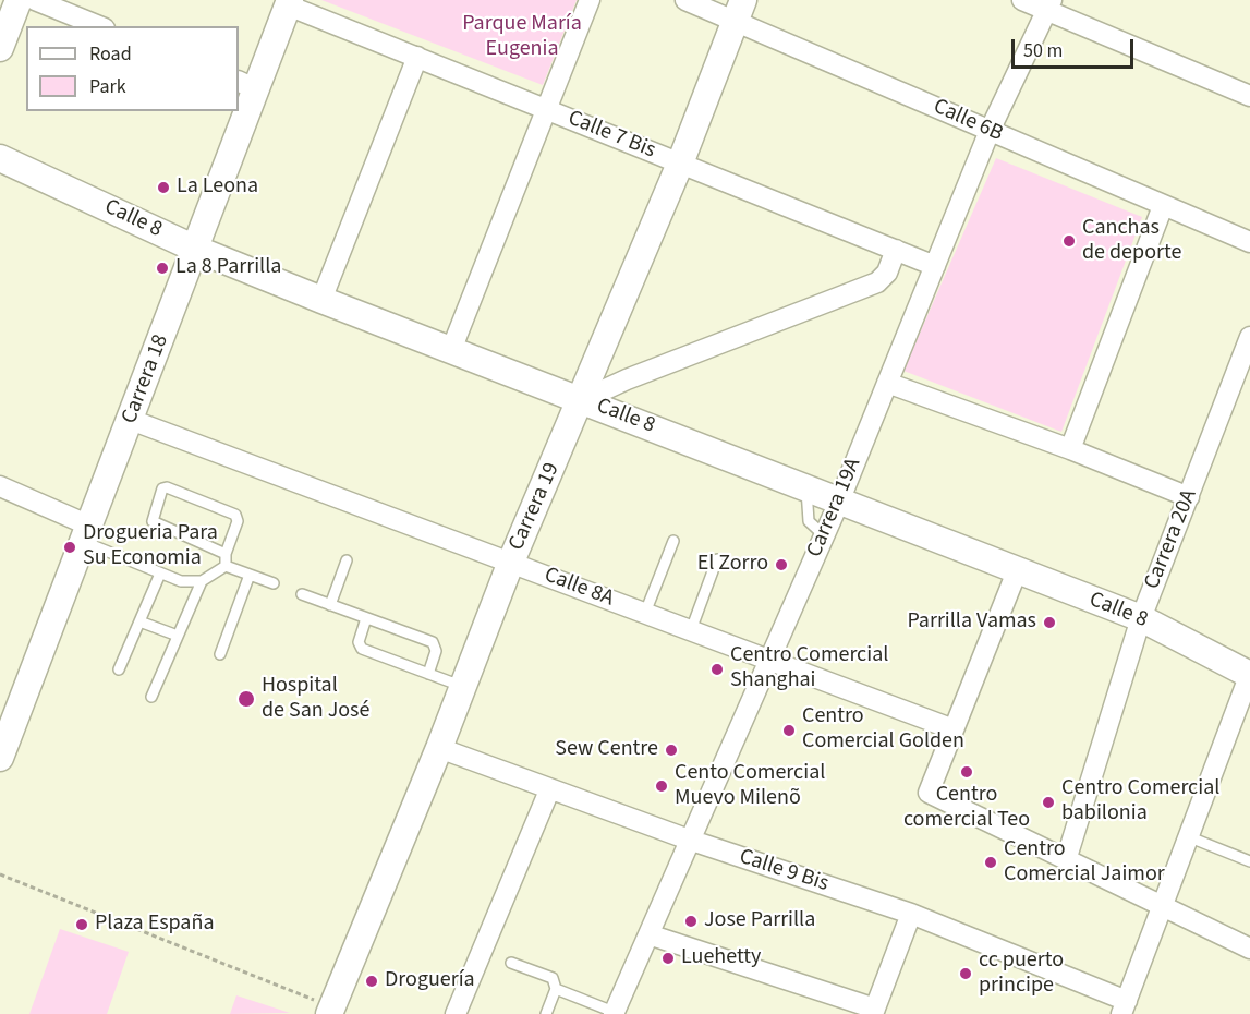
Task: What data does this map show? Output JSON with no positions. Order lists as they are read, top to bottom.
{
  "streets": {
    "street": [
      "Calle 6B",
      "Calle 7 Bis",
      "Calle 8",
      "Carrera 18",
      "Carrera 19",
      "Carrera 19A",
      "Carrera 20A",
      "Calle 8A",
      "Calle 9 Bis"
    ]
  },
  "crossings": [
    ["Calle 6B", "Carrera 19"],
    ["Calle 6B", "Carrera 19A"],
    ["Calle 7 Bis", "Carrera 18"],
    ["Calle 7 Bis", "Carrera 19"],
    ["Calle 7 Bis", "Carrera 19A"],
    ["Calle 8", "Carrera 18"],
    ["Calle 8", "Carrera 19"],
    ["Calle 8", "Carrera 19A"],
    ["Calle 8", "Carrera 20A"],
    ["Carrera 18", "Calle 8A"],
    ["Carrera 19", "Calle 8A"],
    ["Carrera 19", "Calle 9 Bis"],
    ["Carrera 19A", "Calle 8A"],
    ["Carrera 19A", "Calle 9 Bis"]
  ],
  "parks": ["Parque María Eugenia"],
  "places": [
    "La Leona",
    "Canchas de deporte",
    "La 8 Parrilla",
    "Drogueria Para Su Economia",
    "El Zorro",
    "Parrilla Vamas",
    "Centro Comercial Shanghai",
    "Hospital de San José",
    "Centro Comercial Golden",
    "Sew Centre",
    "Centro comercial Teo",
    "Cento Comercial Muevo Milenõ",
    "Centro Comercial babilonia",
    "Centro Comercial Jaimor",
    "Jose Parrilla",
    "Plaza España",
    "Luehetty",
    "cc puerto principe",
    "Droguería"
  ],
  "legend": ["Road", "Park"],
  "scale_bar": "50 m"
}
